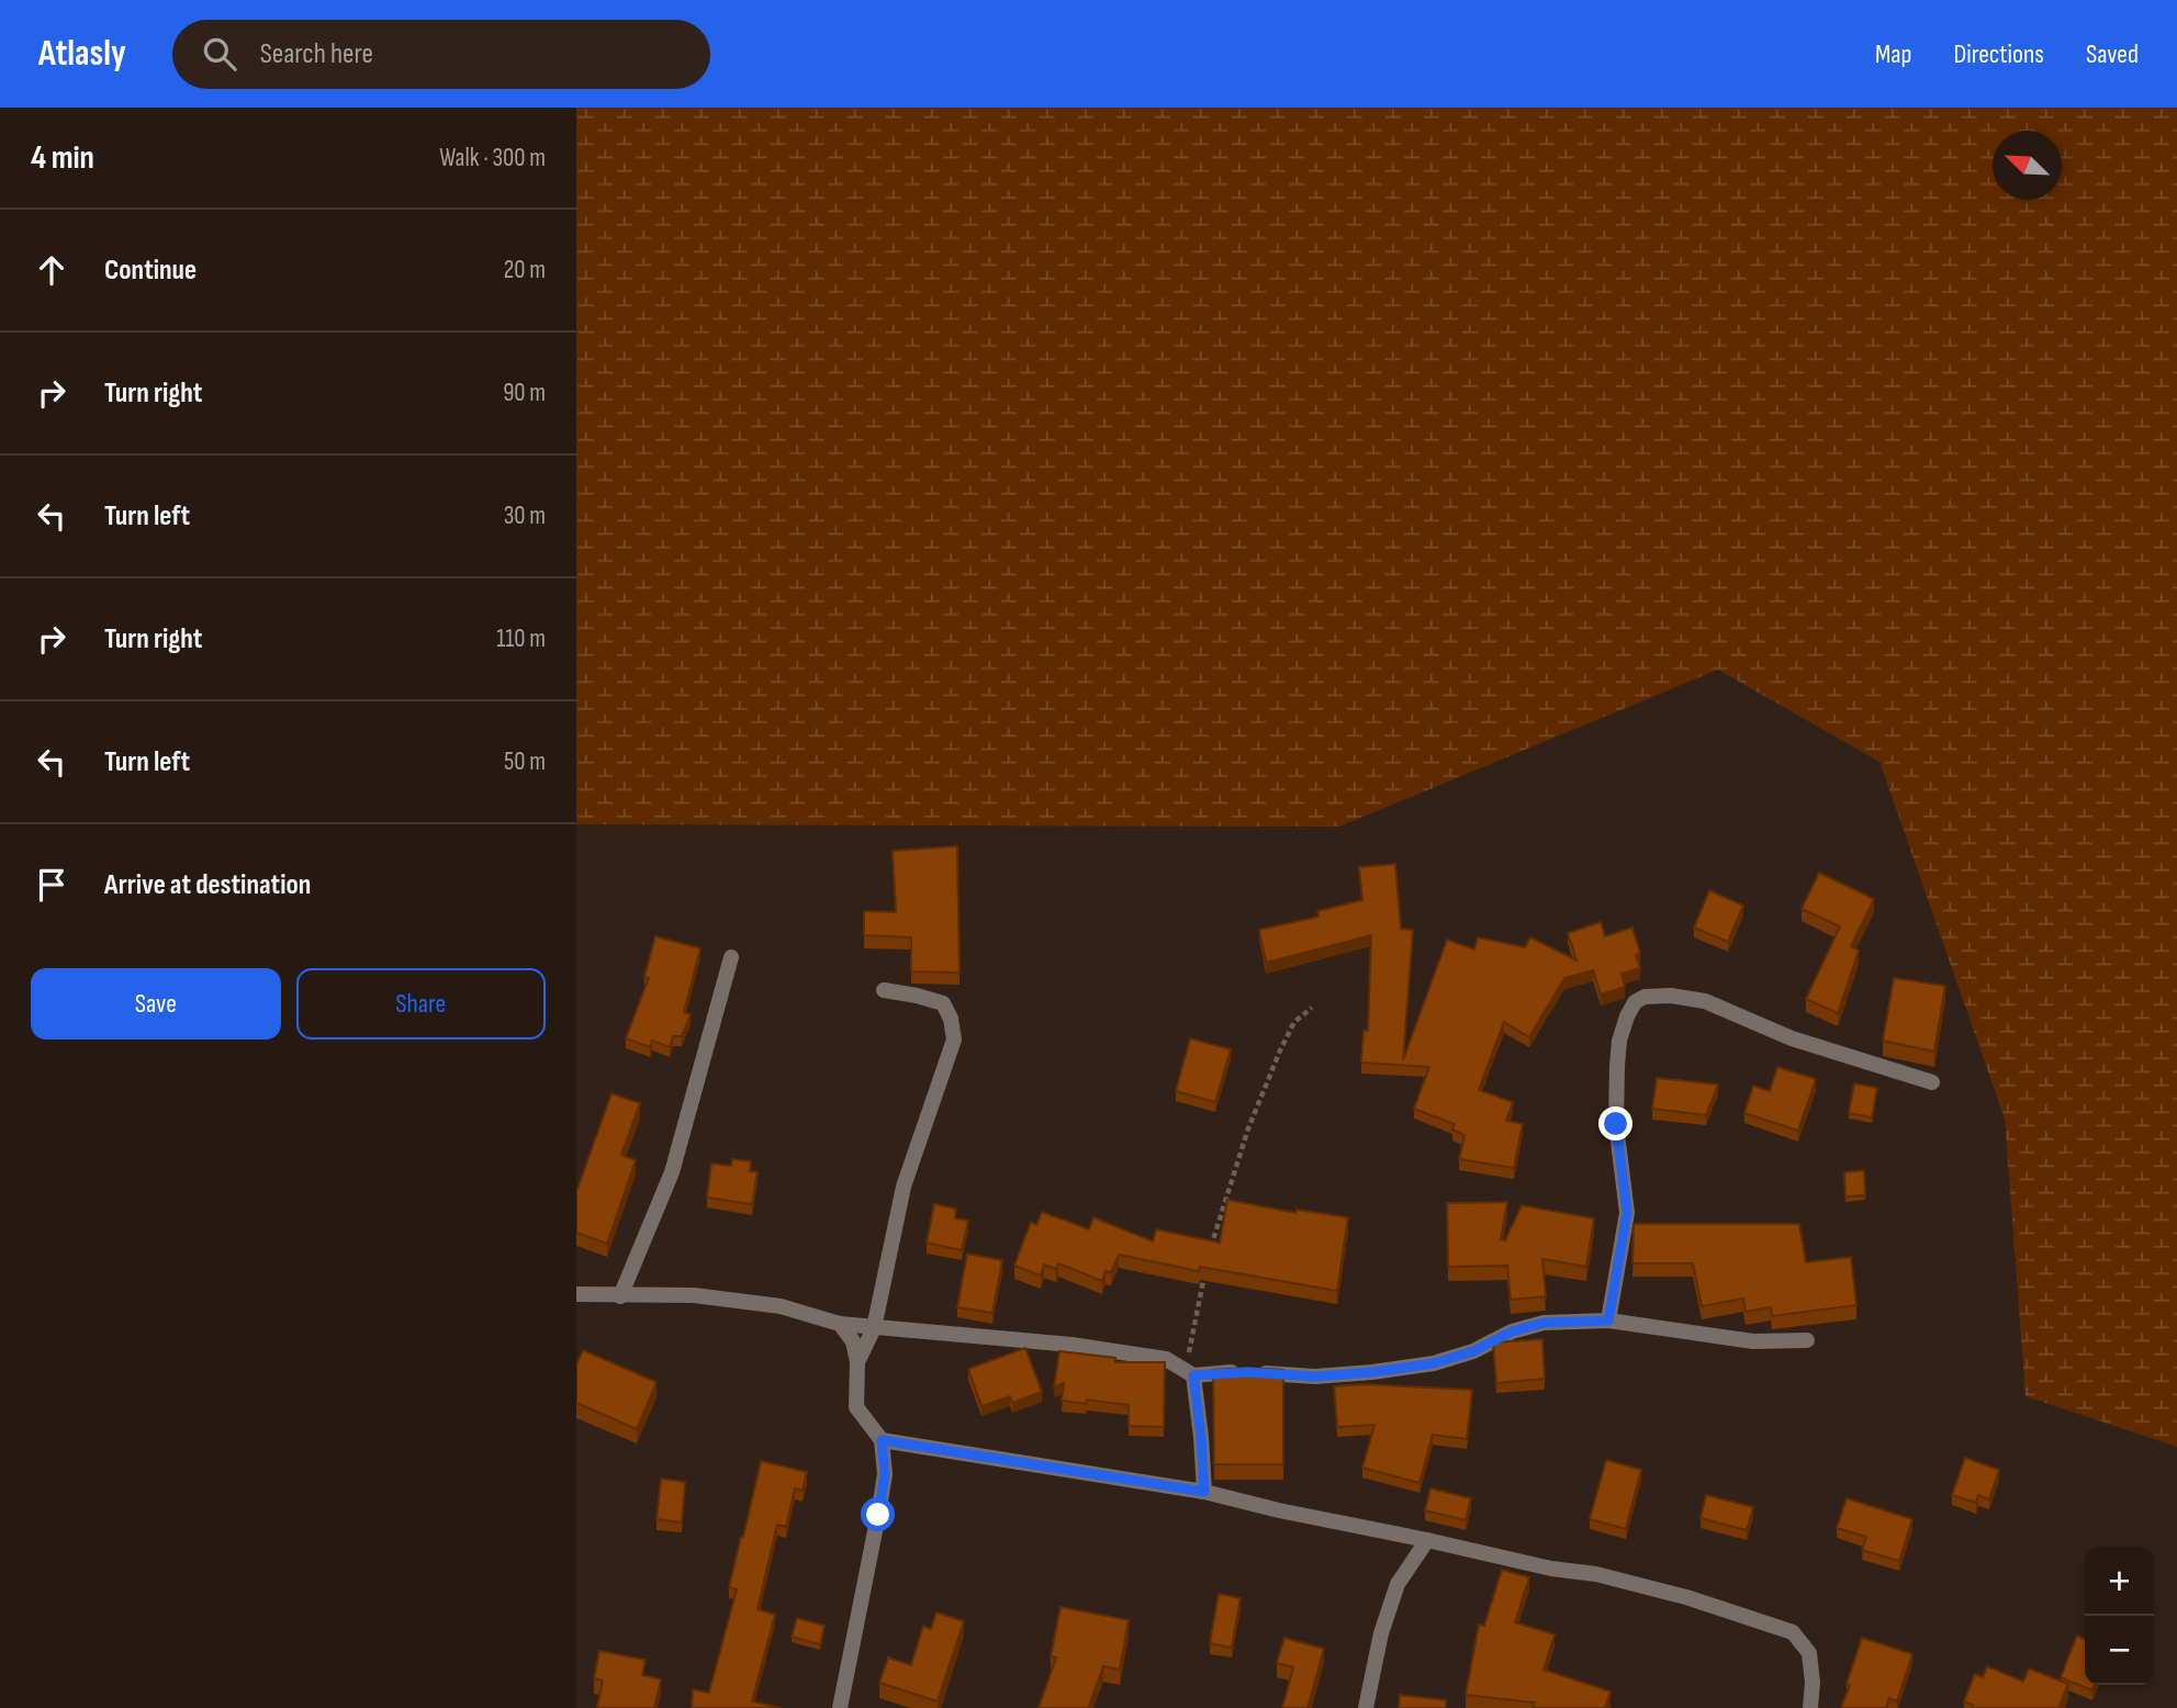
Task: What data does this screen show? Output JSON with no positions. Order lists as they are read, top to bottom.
{
  "north": "top left",
  "page": {
    "header": "Atlasly",
    "search": "Search here",
    "nav": ["Map", "Directions", "Saved"],
    "heading": ["4 min", "Walk · 300 m"],
    "list": [
      ["Continue", "20 m"],
      ["Turn right", "90 m"],
      ["Turn left", "30 m"],
      ["Turn right", "110 m"],
      ["Turn left", "50 m"],
      "Arrive at destination"
    ],
    "buttons": ["Save", "Share"],
    "map_buttons": ["+", "−"]
  }
}
